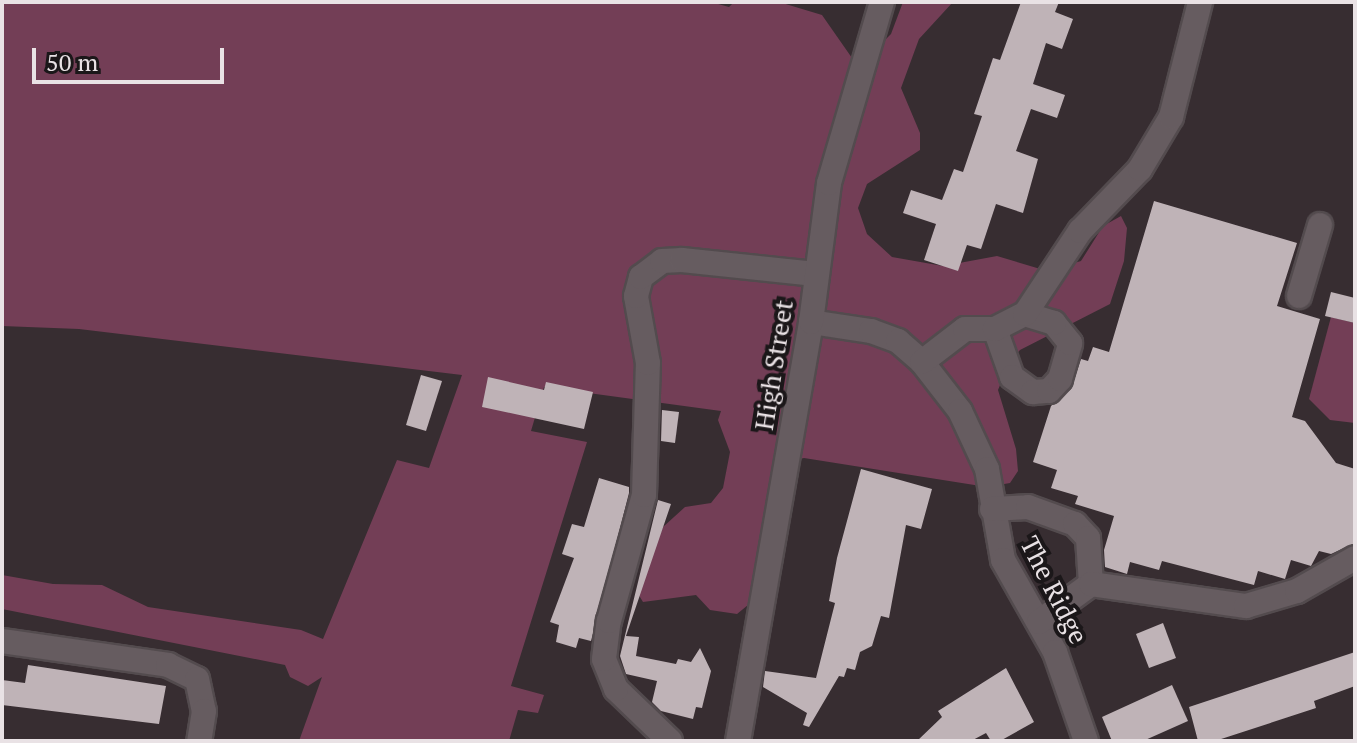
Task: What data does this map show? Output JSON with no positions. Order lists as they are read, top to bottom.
{
  "streets": {
    "street": ["High Street", "The Ridge"]
  },
  "crossings": [
    ["High Street", "The Ridge"]
  ],
  "scale_bar": "50 m"
}
